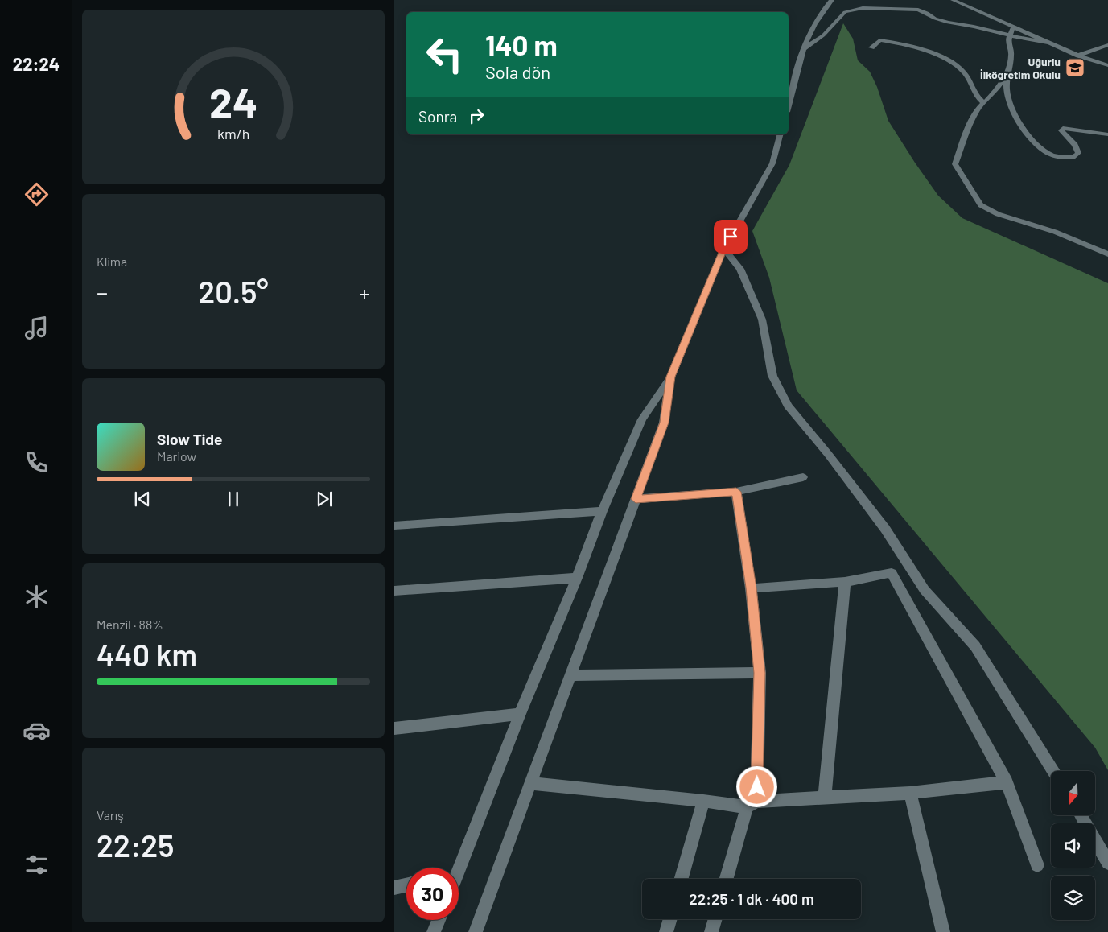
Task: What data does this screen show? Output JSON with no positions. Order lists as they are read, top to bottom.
{
  "places": {
    "school or university": ["Uğurlu İlköğretim Okulu"]
  },
  "north": "bottom",
  "page": {
    "tabs": "22:24",
    "turn": ["140 m", "Sola dön"],
    "then": "Sonra",
    "tile": [
      "Klima",
      ["Menzil · 88%", "440 km"],
      ["Varış", "22:25"]
    ],
    "heat": ["−", "20.5°", "+"],
    "song": ["Slow Tide", "Marlow"],
    "limit": "30",
    "trip": "22:25 · 1 dk · 400 m",
    "gauge": ["24", "km/h"]
  }
}
